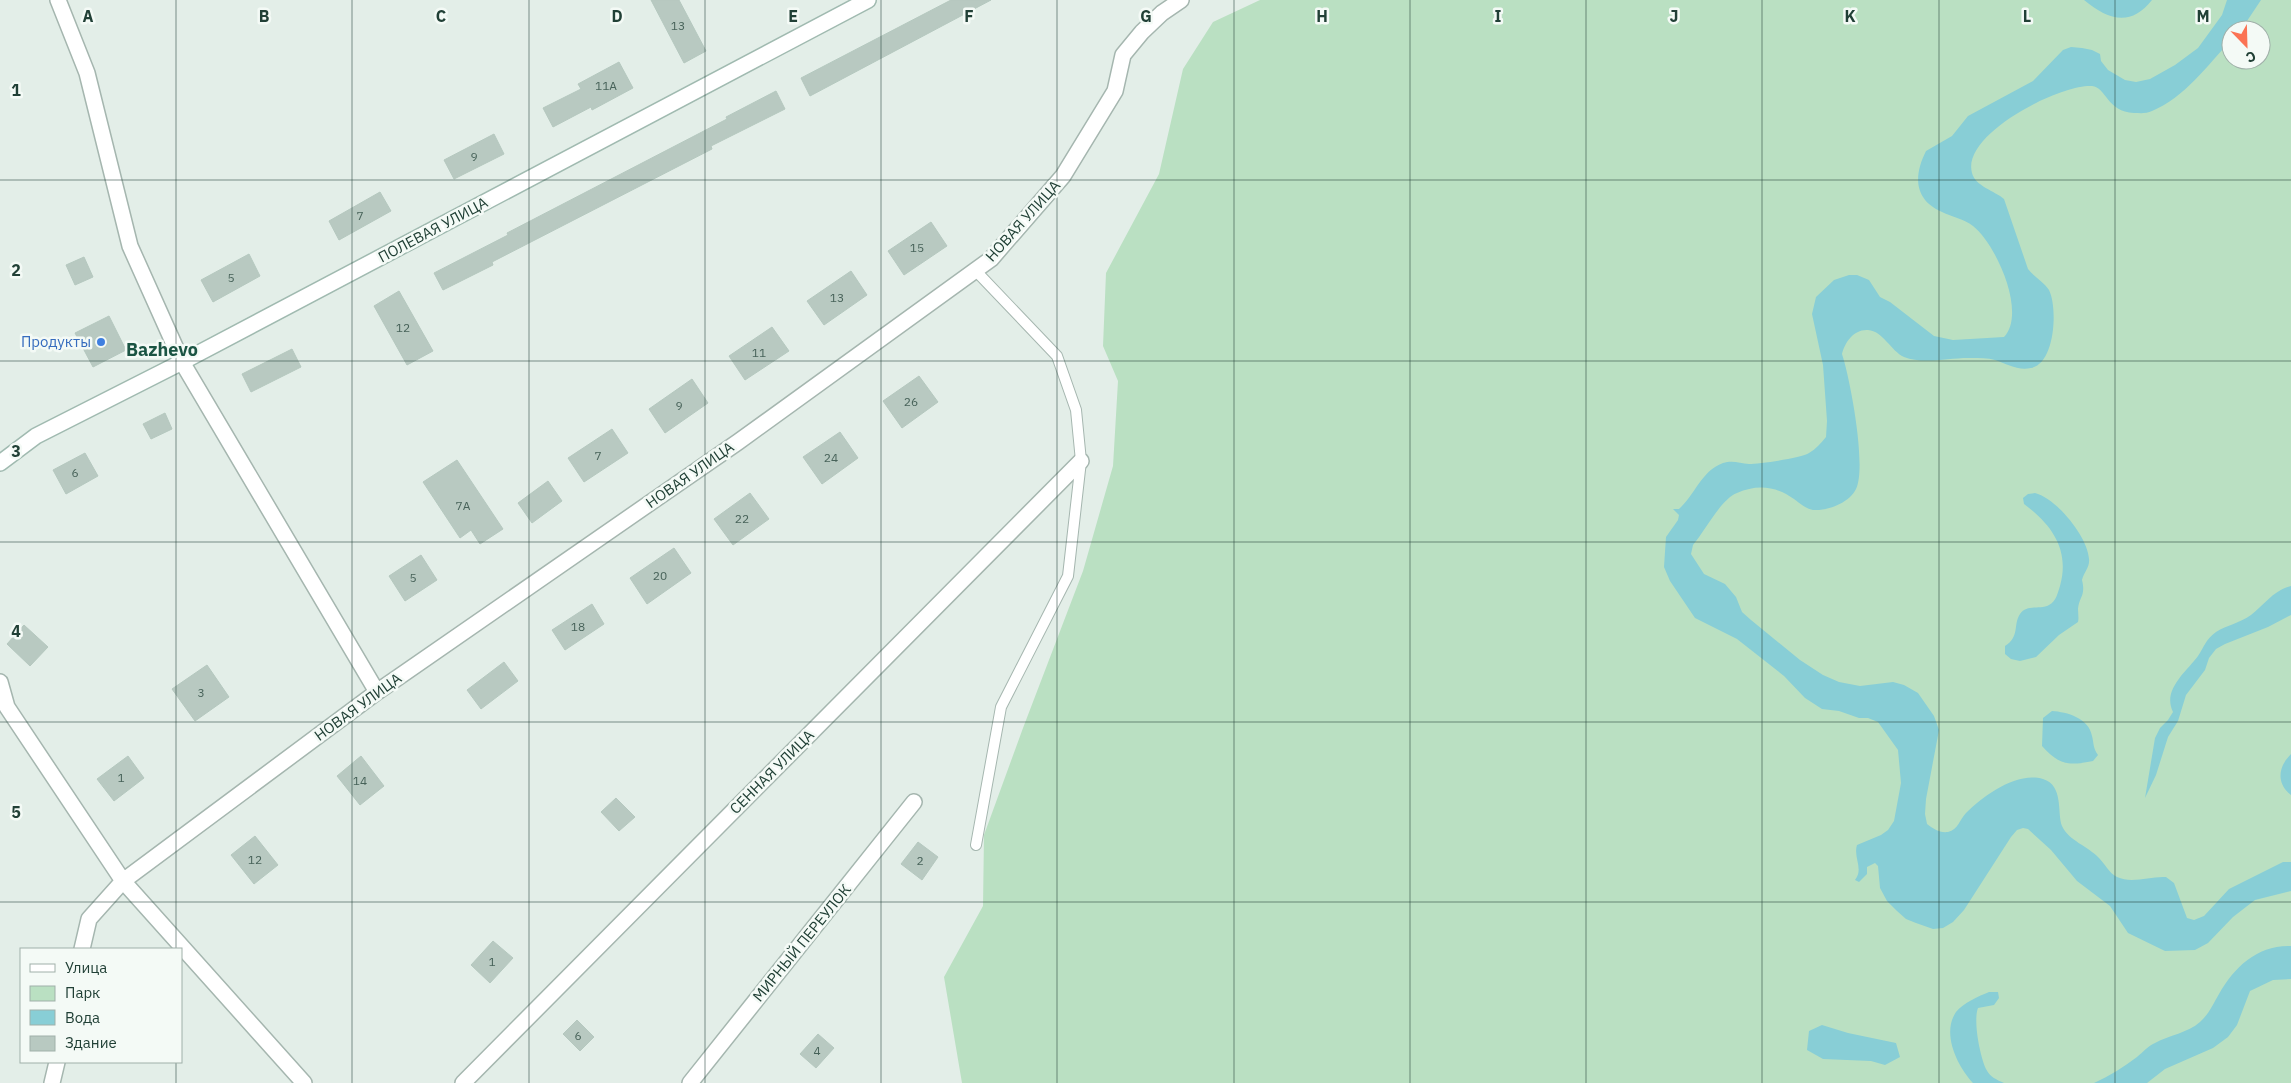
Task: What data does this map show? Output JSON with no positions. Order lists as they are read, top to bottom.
{
  "streets": {
    "street": [
      "НОВАЯ УЛИЦА",
      "ПОЛЕВАЯ УЛИЦА",
      "СЕННАЯ УЛИЦА",
      "МИРНЫЙ ПЕРЕУЛОК"
    ]
  },
  "districts": ["Bazhevo"],
  "places": ["Продукты"],
  "house_numbers": [
    "13",
    "11А",
    "9",
    "7",
    "15",
    "5",
    "13",
    "12",
    "11",
    "26",
    "9",
    "7",
    "24",
    "6",
    "7А",
    "22",
    "20",
    "5",
    "18",
    "3",
    "1",
    "14",
    "12",
    "2",
    "1",
    "6",
    "4"
  ],
  "legend": [
    "Улица",
    "Парк",
    "Вода",
    "Здание"
  ],
  "north": "bottom right",
  "grid": {
    "columns": [
      "A",
      "B",
      "C",
      "D",
      "E",
      "F",
      "G",
      "H",
      "I",
      "J",
      "K",
      "L",
      "M"
    ],
    "rows": [
      "1",
      "2",
      "3",
      "4",
      "5"
    ]
  }
}
